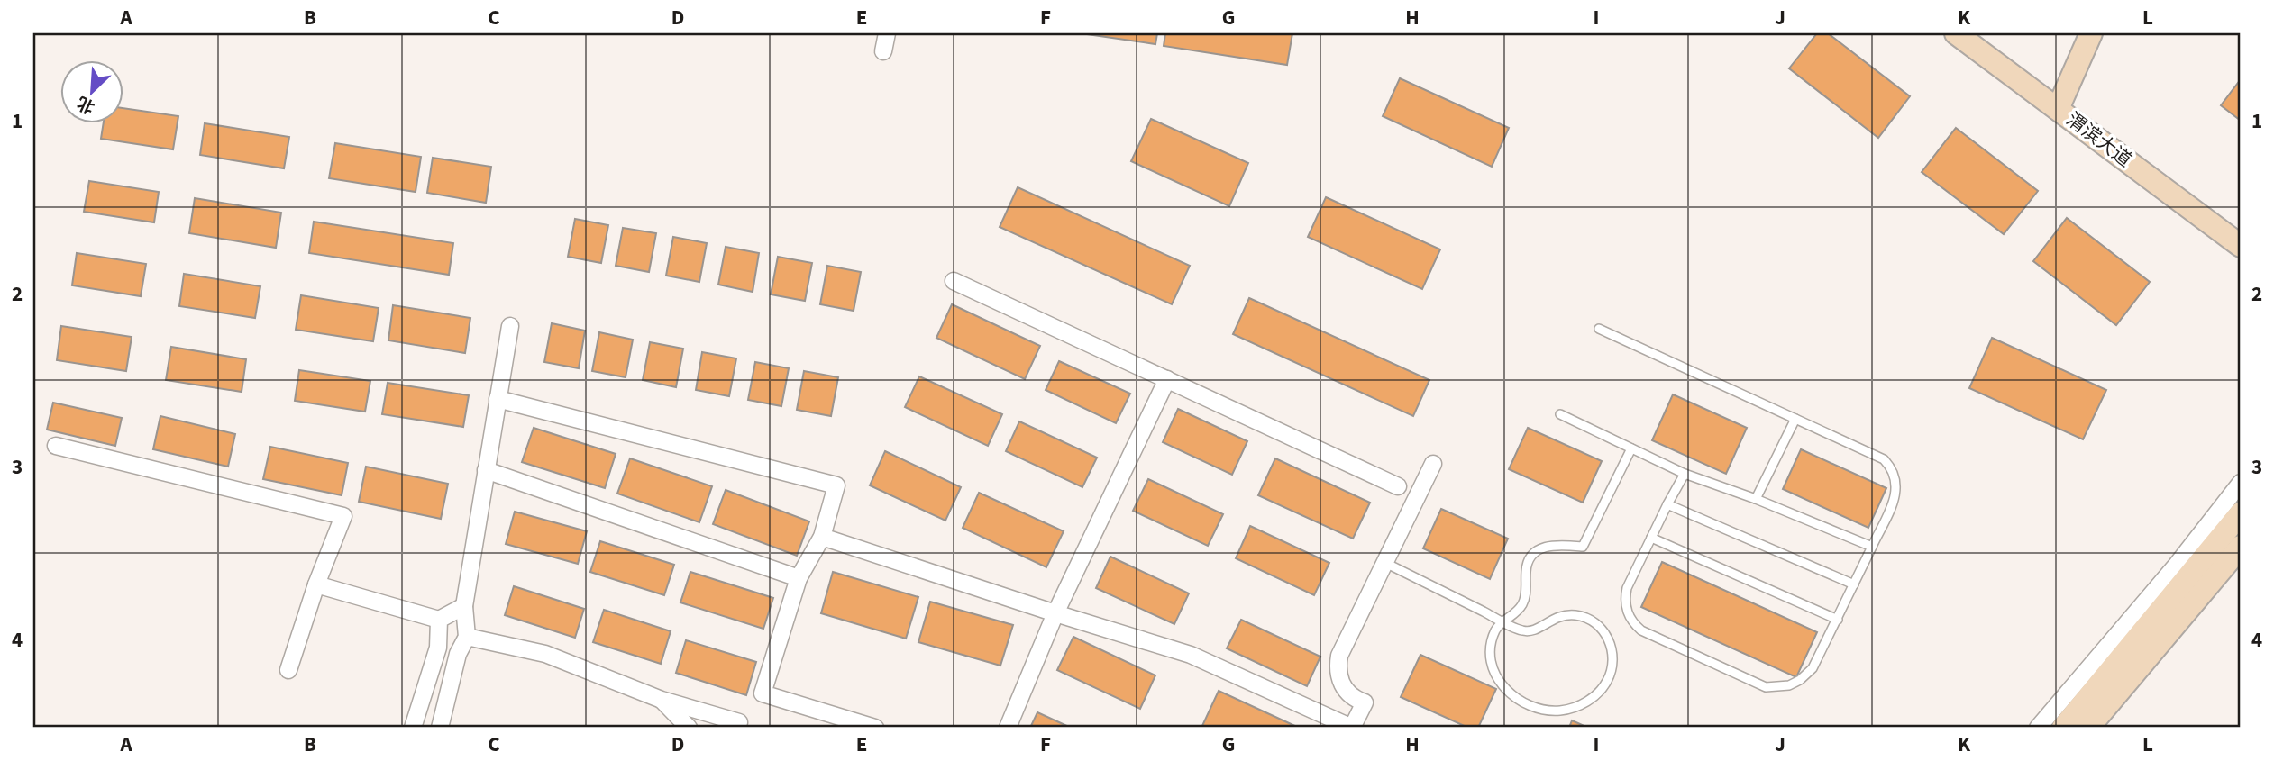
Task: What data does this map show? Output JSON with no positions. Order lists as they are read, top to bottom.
{
  "streets": {
    "main road": ["渭滨大道"]
  },
  "north": "bottom left",
  "grid": {
    "columns": [
      "A",
      "B",
      "C",
      "D",
      "E",
      "F",
      "G",
      "H",
      "I",
      "J",
      "K",
      "L"
    ],
    "rows": [
      "1",
      "2",
      "3",
      "4"
    ]
  }
}
